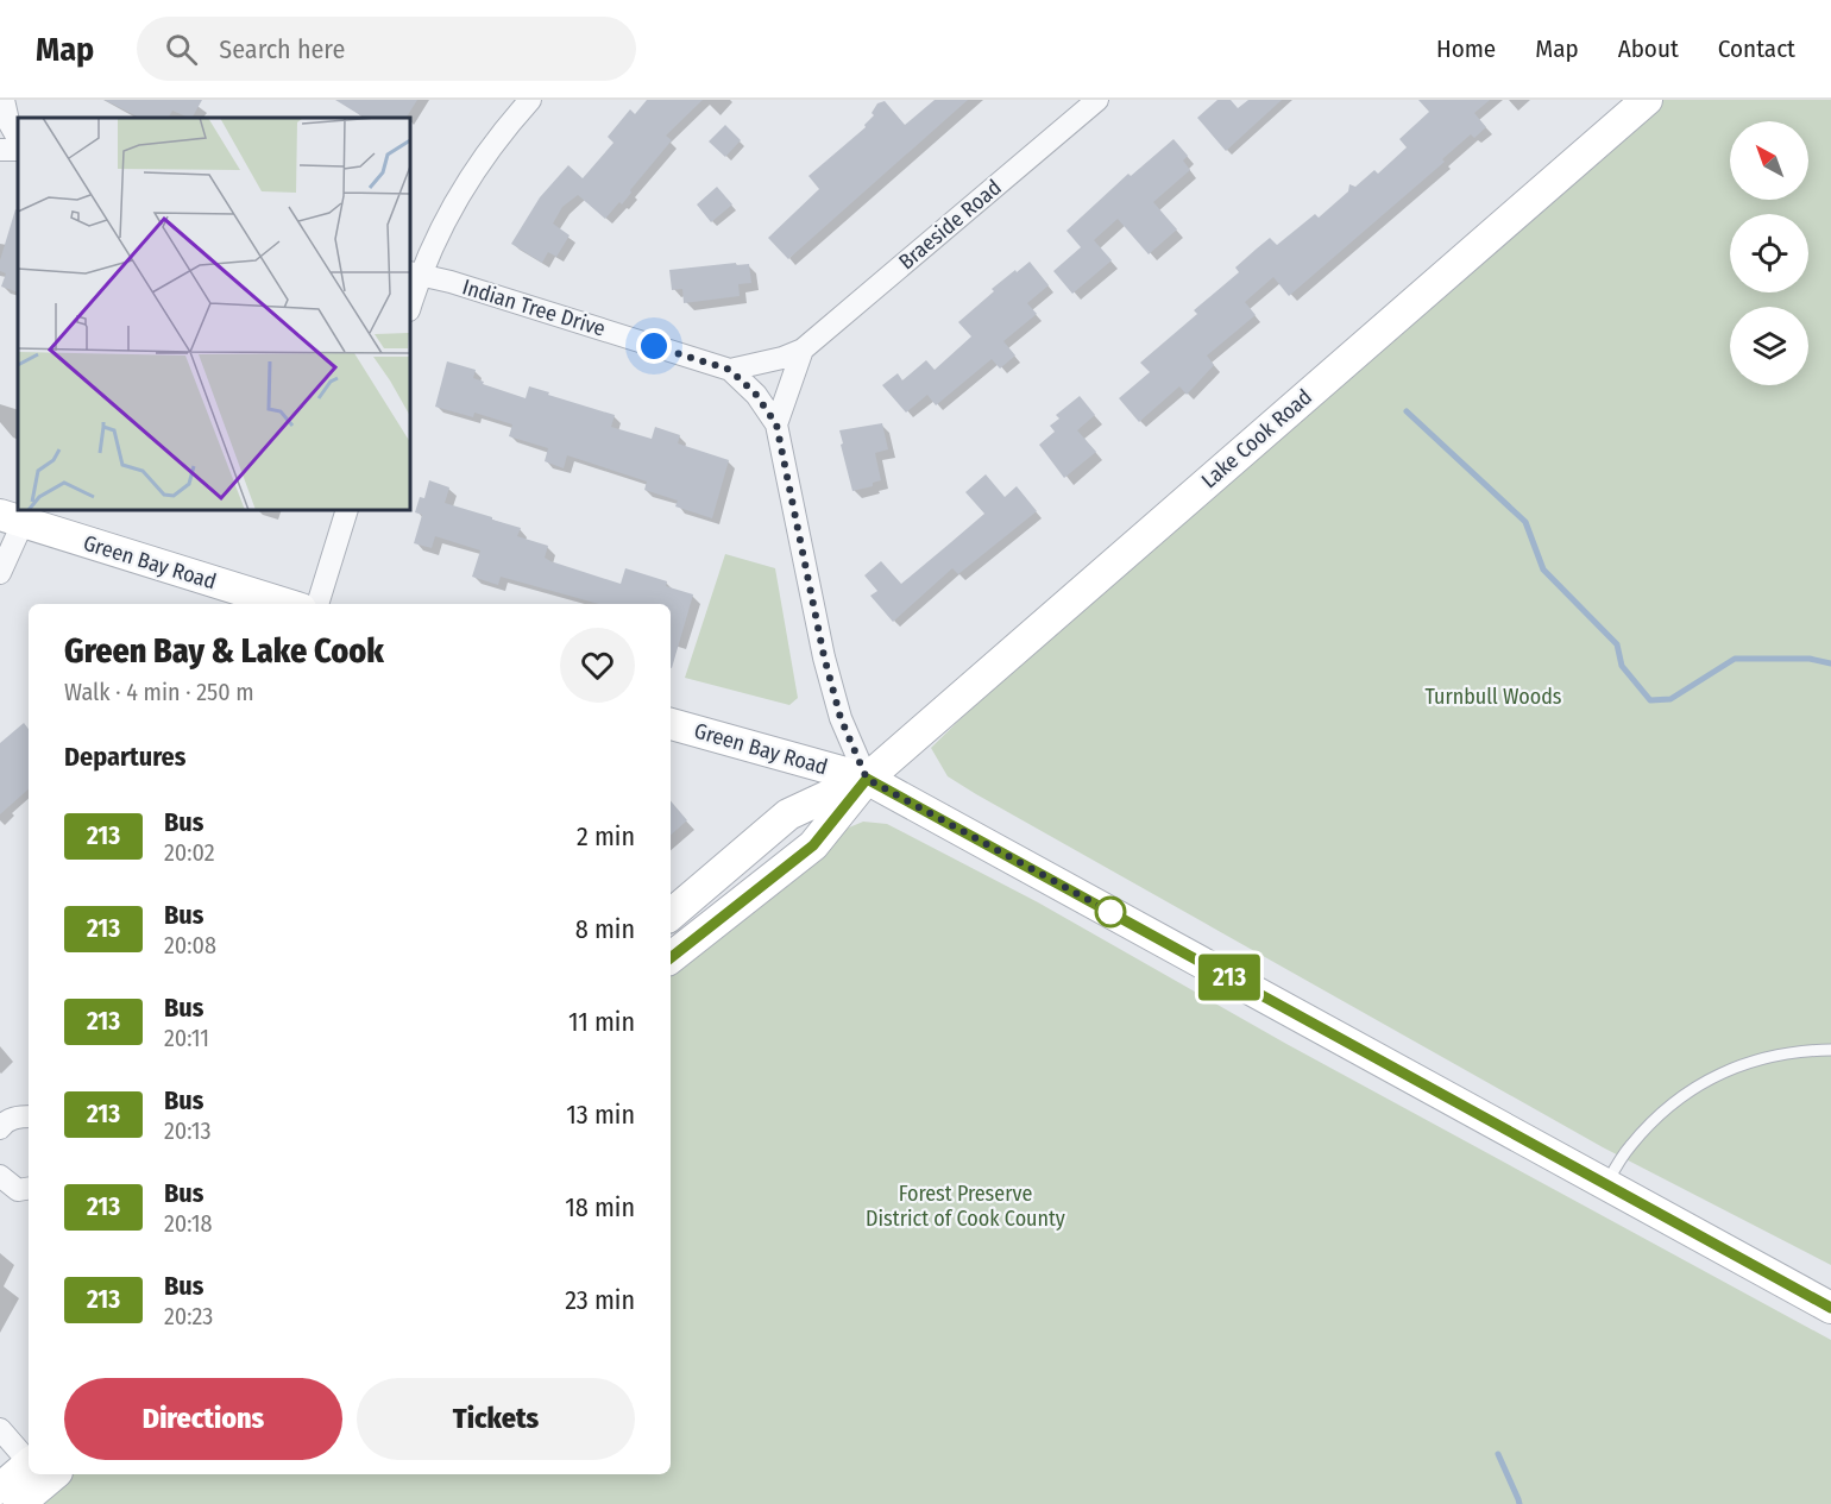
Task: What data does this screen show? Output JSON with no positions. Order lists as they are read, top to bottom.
{
  "streets": {
    "main road": ["Lake Cook Road", "Green Bay Road"],
    "street": ["Braeside Road", "Indian Tree Drive"]
  },
  "crossings": [
    ["Braeside Road", "Indian Tree Drive"],
    ["Indian Tree Drive", "Lake Cook Road"],
    ["Indian Tree Drive", "Green Bay Road"],
    ["Lake Cook Road", "Green Bay Road"]
  ],
  "parks": ["Turnbull Woods", "Forest Preserve District of Cook County"],
  "lines": ["bus line 213"],
  "north": "top left",
  "page": {
    "header": "Map",
    "search": "Search here",
    "nav": [
      "Home",
      "Map",
      "About",
      "Contact"
    ],
    "on_map": "213",
    "heading": [
      ["Green Bay & Lake Cook", "Walk · 4 min · 250 m"],
      "Departures"
    ],
    "list": [
      {
        "mark": "213",
        "name": "Bus",
        "note": "20:02",
        "value": "2 min"
      },
      {
        "mark": "213",
        "name": "Bus",
        "note": "20:08",
        "value": "8 min"
      },
      {
        "mark": "213",
        "name": "Bus",
        "note": "20:11",
        "value": "11 min"
      },
      {
        "mark": "213",
        "name": "Bus",
        "note": "20:13",
        "value": "13 min"
      },
      {
        "mark": "213",
        "name": "Bus",
        "note": "20:18",
        "value": "18 min"
      },
      {
        "mark": "213",
        "name": "Bus",
        "note": "20:23",
        "value": "23 min"
      }
    ],
    "buttons": ["Directions", "Tickets"]
  }
}
